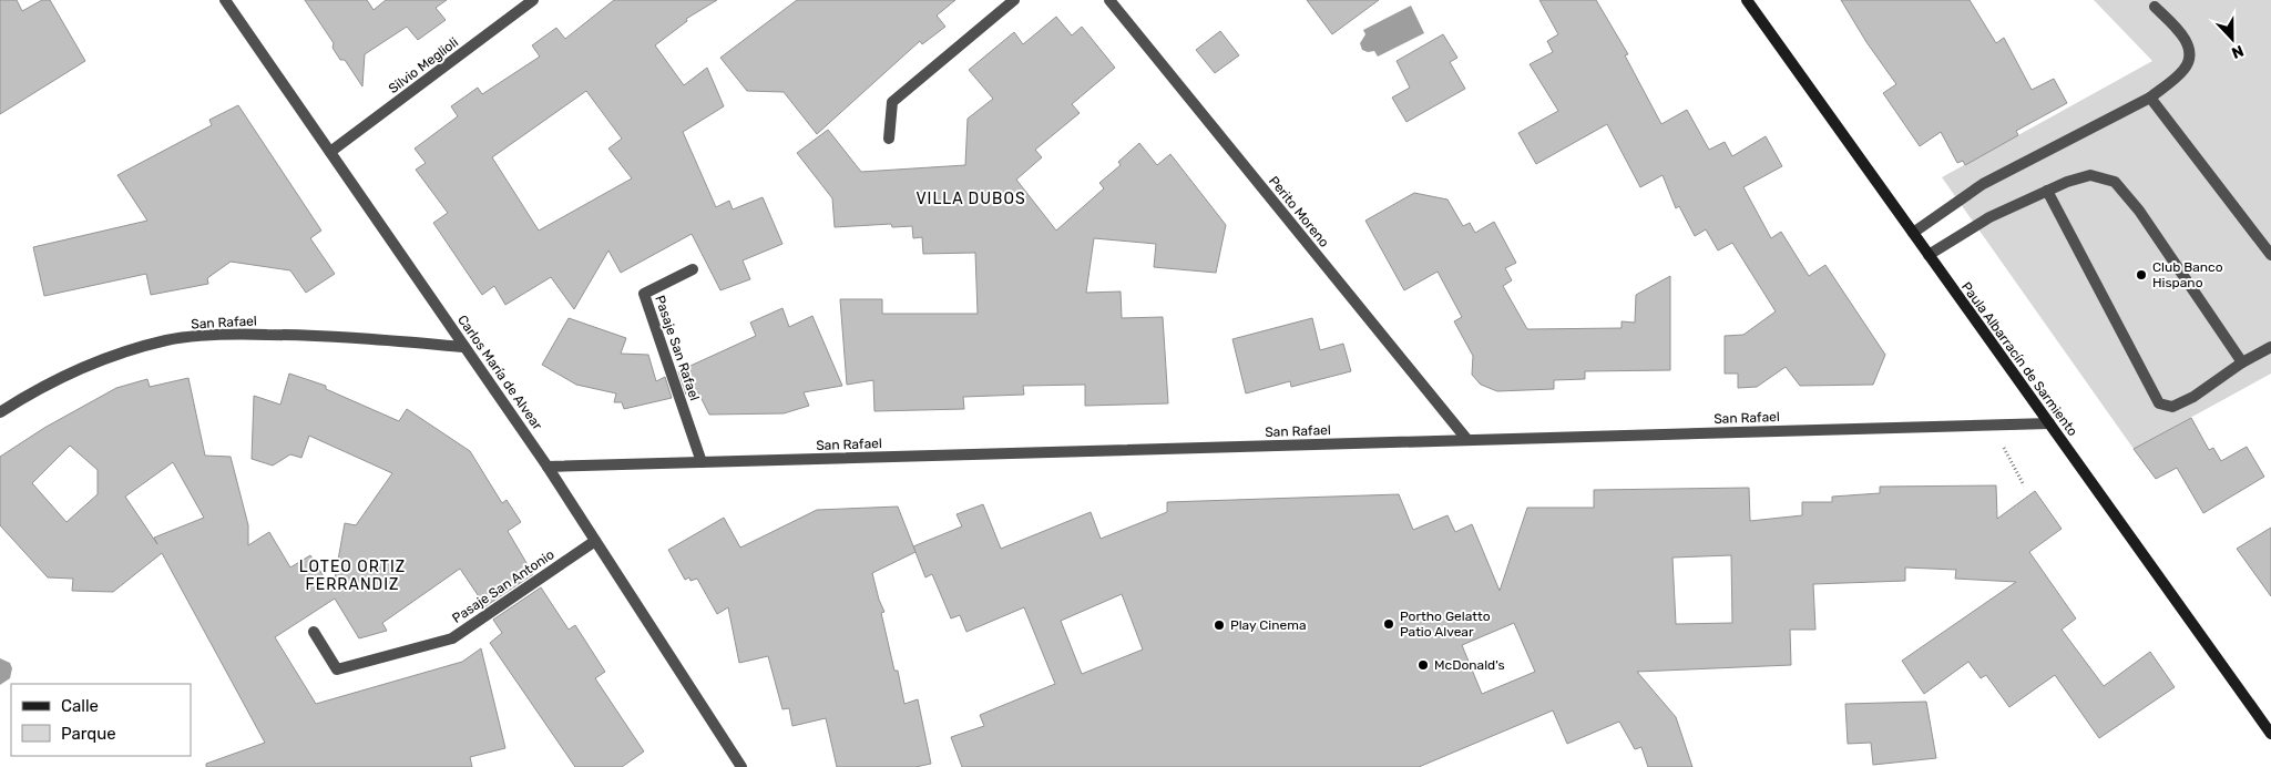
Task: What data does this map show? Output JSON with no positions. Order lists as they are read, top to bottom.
{
  "streets": {
    "main road": ["Paula Albarracín de Sarmiento"],
    "street": [
      "Silvio Meglioli",
      "Perito Moreno",
      "San Rafael",
      "Pasaje San Rafael",
      "Carlos María de Alvear",
      "Pasaje San Antonio"
    ]
  },
  "crossings": [
    ["Silvio Meglioli", "Carlos María de Alvear"],
    ["Perito Moreno", "San Rafael"],
    ["San Rafael", "Pasaje San Rafael"],
    ["San Rafael", "Paula Albarracín de Sarmiento"],
    ["San Rafael", "Carlos María de Alvear"],
    ["Carlos María de Alvear", "Pasaje San Antonio"]
  ],
  "districts": ["VILLA DUBOS", "LOTEO ORTIZ FERRANDIZ"],
  "places": [
    "Club Banco Hispano",
    "Portho Gelatto Patio Alvear",
    "Play Cinema",
    "McDonald's"
  ],
  "legend": ["Calle", "Parque"],
  "north": "bottom"
}
